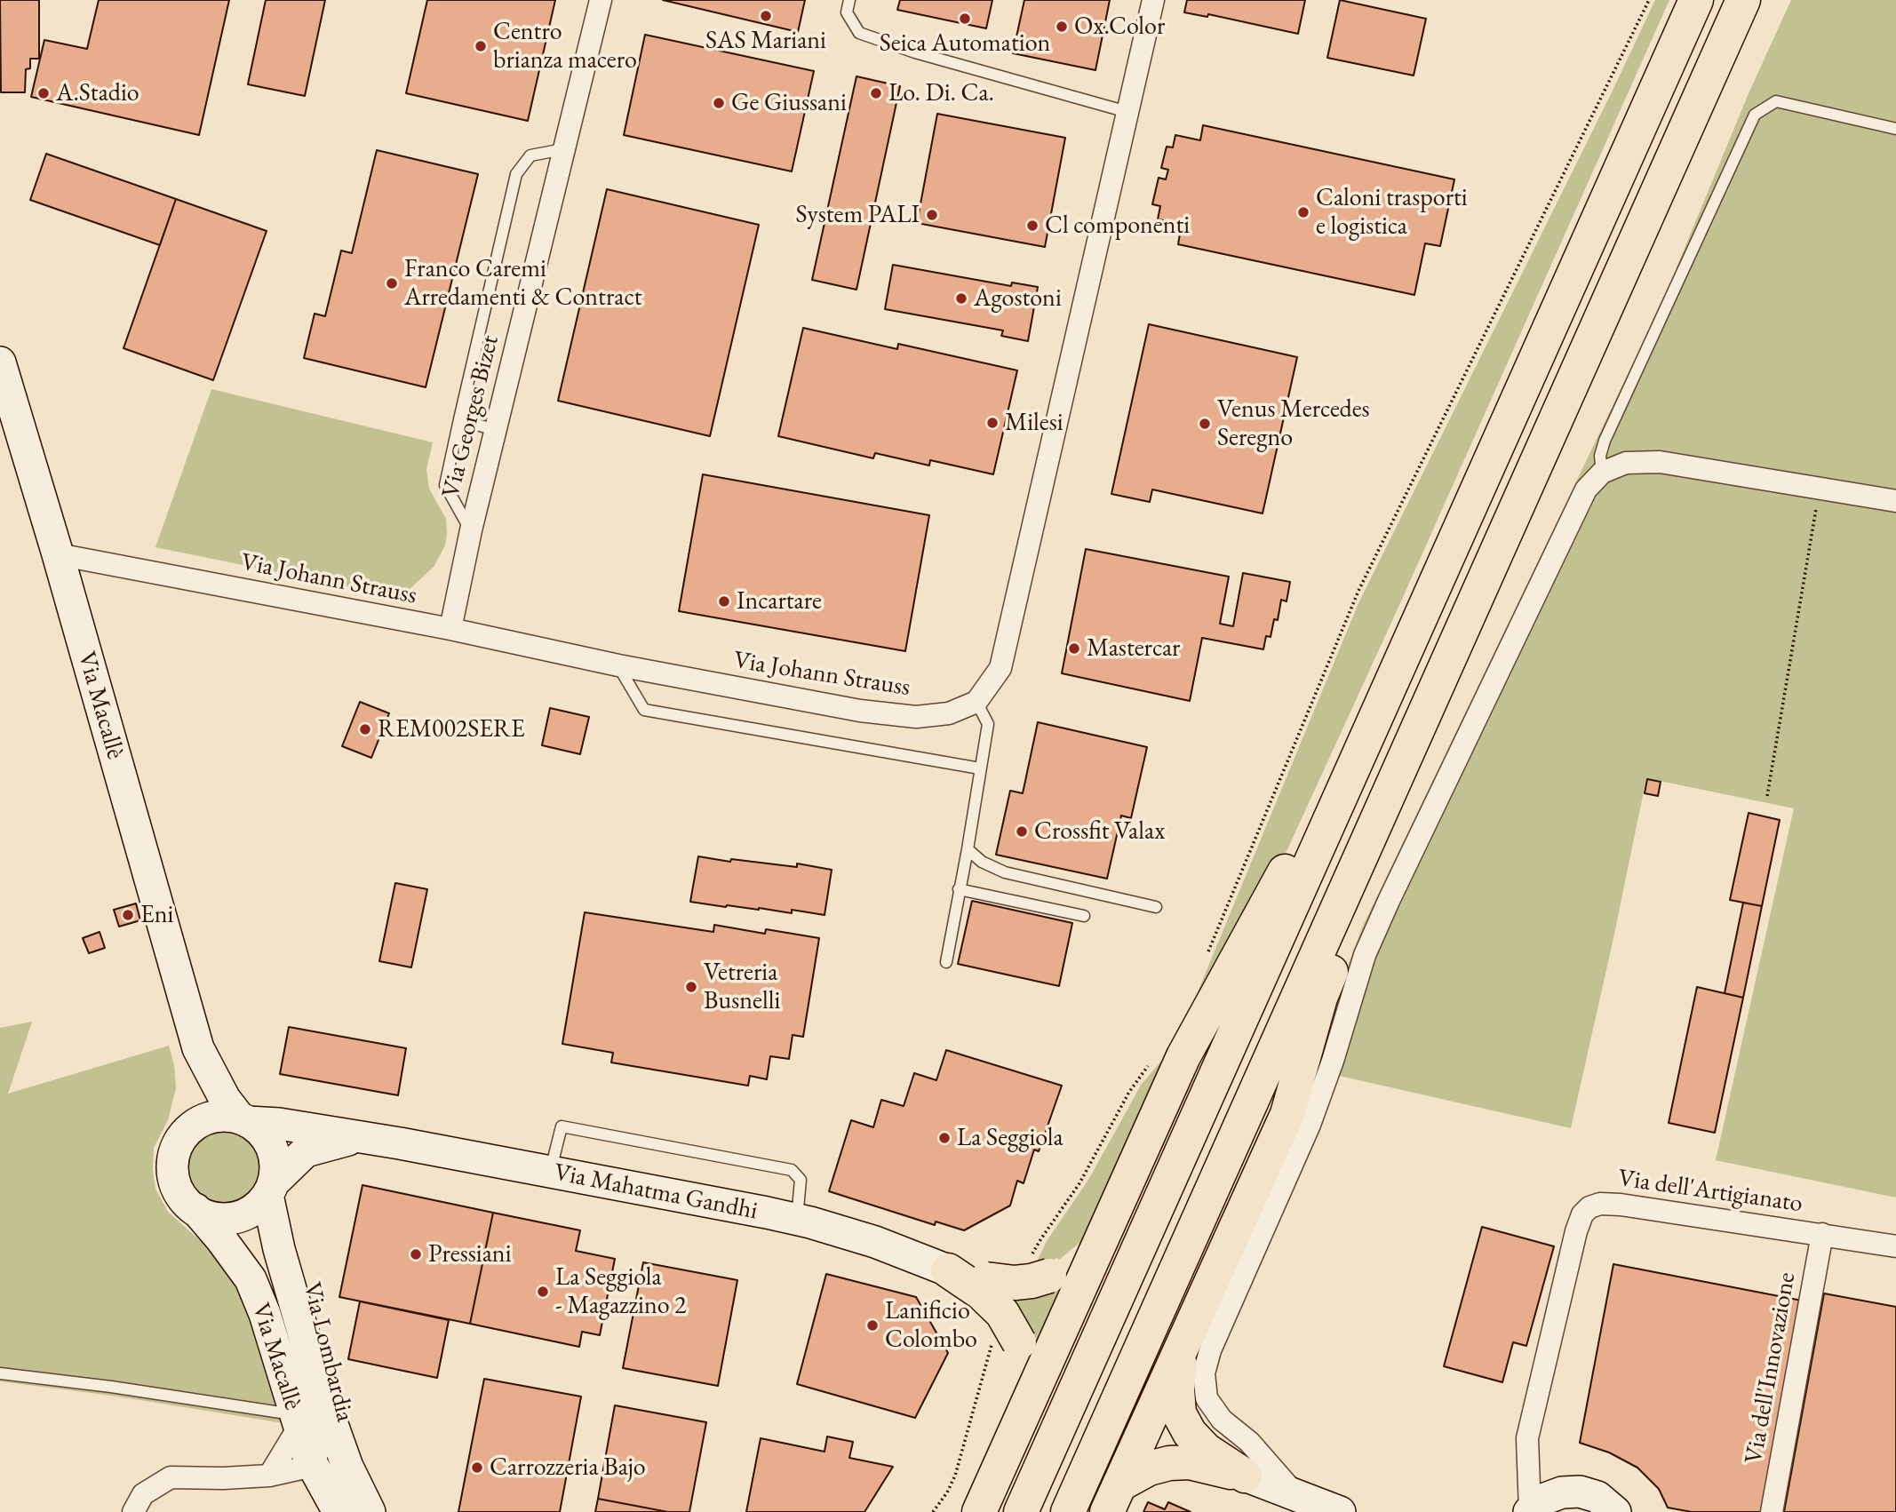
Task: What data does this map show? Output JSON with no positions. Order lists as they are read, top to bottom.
{
  "streets": {
    "street": [
      "Via Georges Bizet",
      "Via Johann Strauss",
      "Via Macallè",
      "Via dell'Artigianato",
      "Via Mahatma Gandhi",
      "Via Lombardia",
      "Via dell'Innovazione"
    ]
  },
  "crossings": [
    ["Via Georges Bizet", "Via Johann Strauss"],
    ["Via Johann Strauss", "Via Macallè"],
    ["Via Macallè", "Via Mahatma Gandhi"],
    ["Via Macallè", "Via Lombardia"],
    ["Via dell'Artigianato", "Via dell'Innovazione"]
  ],
  "places": [
    "SAS Mariani",
    "Seica Automation",
    "Ox.Color",
    "Centro brianza macero",
    "A.Stadio",
    "Lo. Di. Ca.",
    "Ge Giussani",
    "Caloni trasporti e logistica",
    "System PALI",
    "Cl componenti",
    "Franco Caremi Arredamenti & Contract",
    "Agostoni",
    "Milesi",
    "Venus Mercedes Seregno",
    "Incartare",
    "Mastercar",
    "REM002SERE",
    "Crossfit Valax",
    "Eni",
    "Vetreria Busnelli",
    "La Seggiola",
    "Pressiani",
    "La Seggiola - Magazzino 2",
    "Lanificio Colombo",
    "Carrozzeria Bajo"
  ]
}
